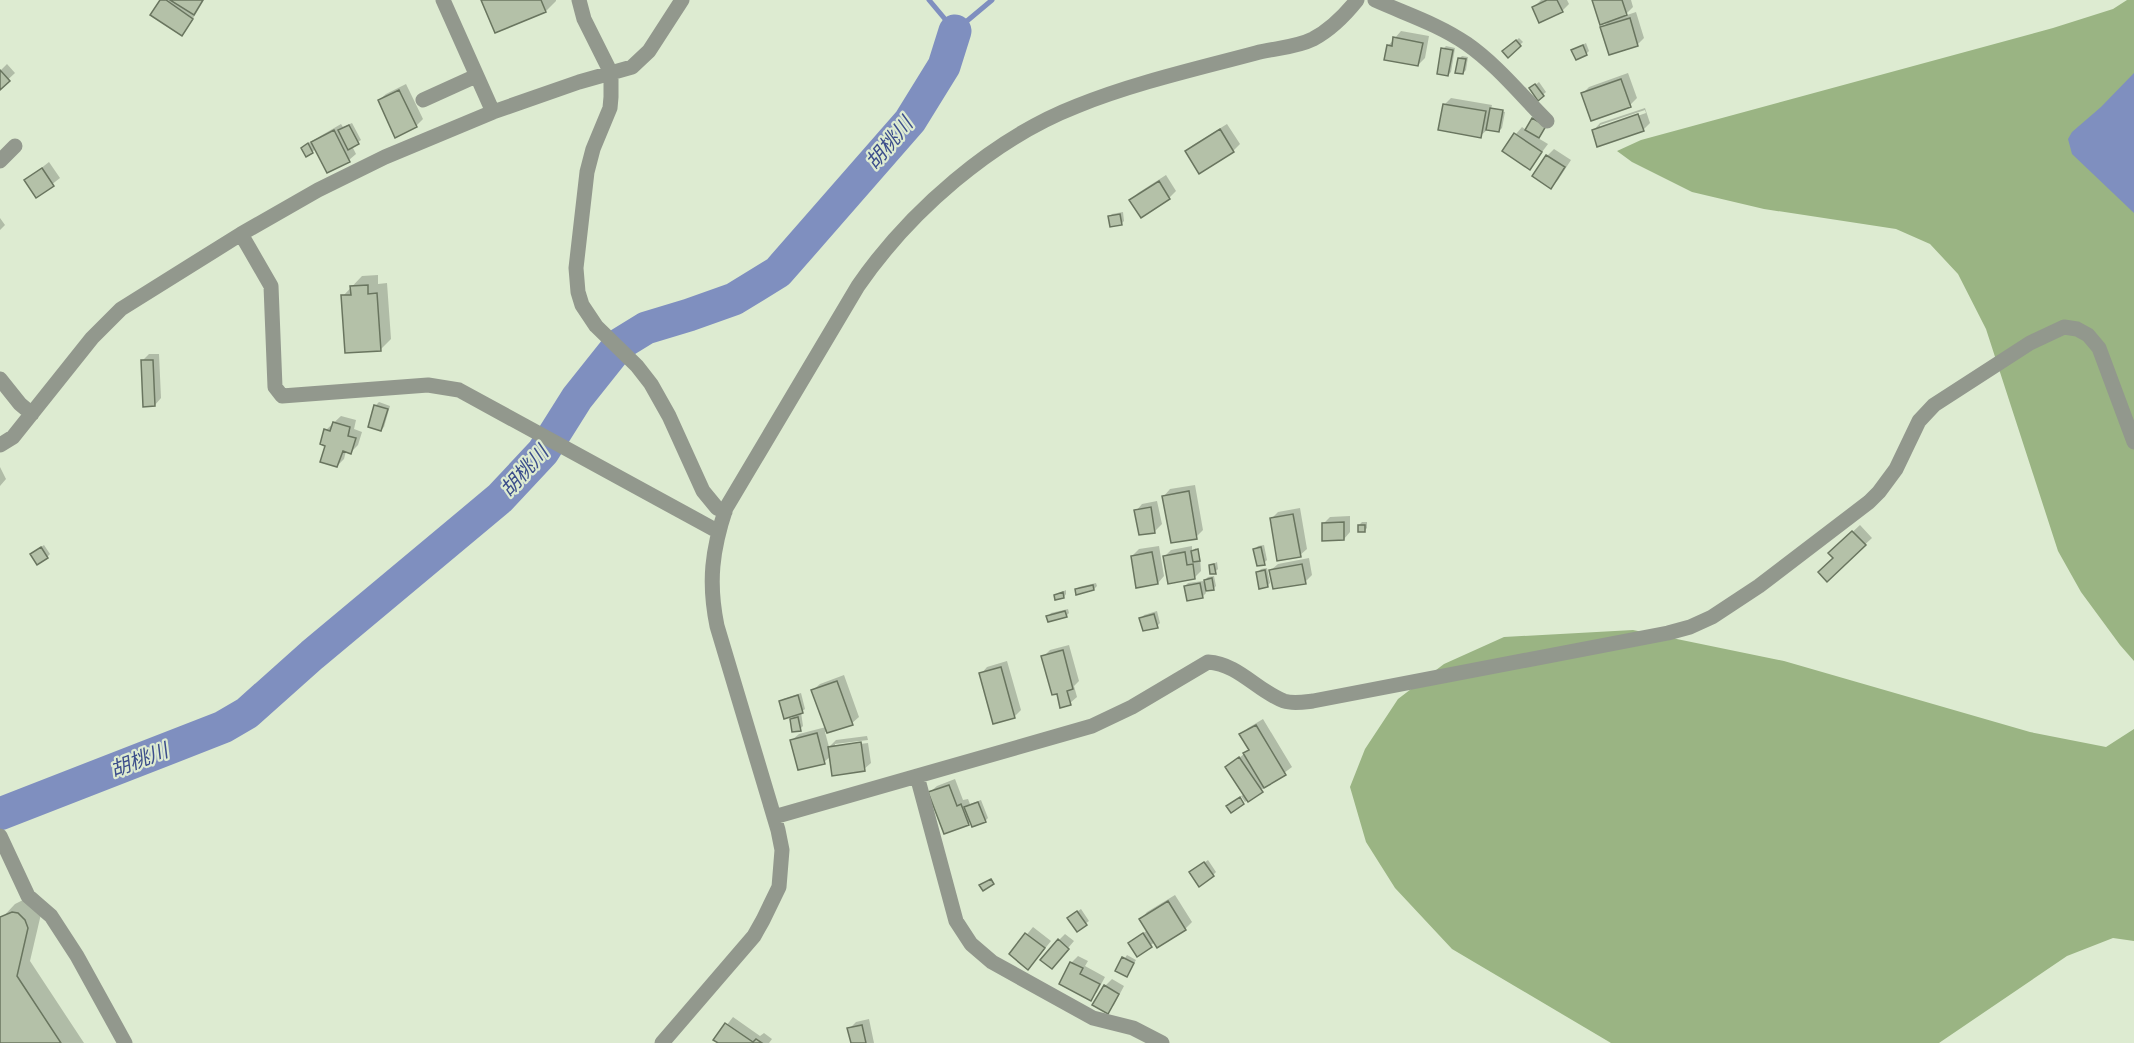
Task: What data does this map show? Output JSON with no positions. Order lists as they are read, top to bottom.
{
  "water": ["胡桃川"]
}
